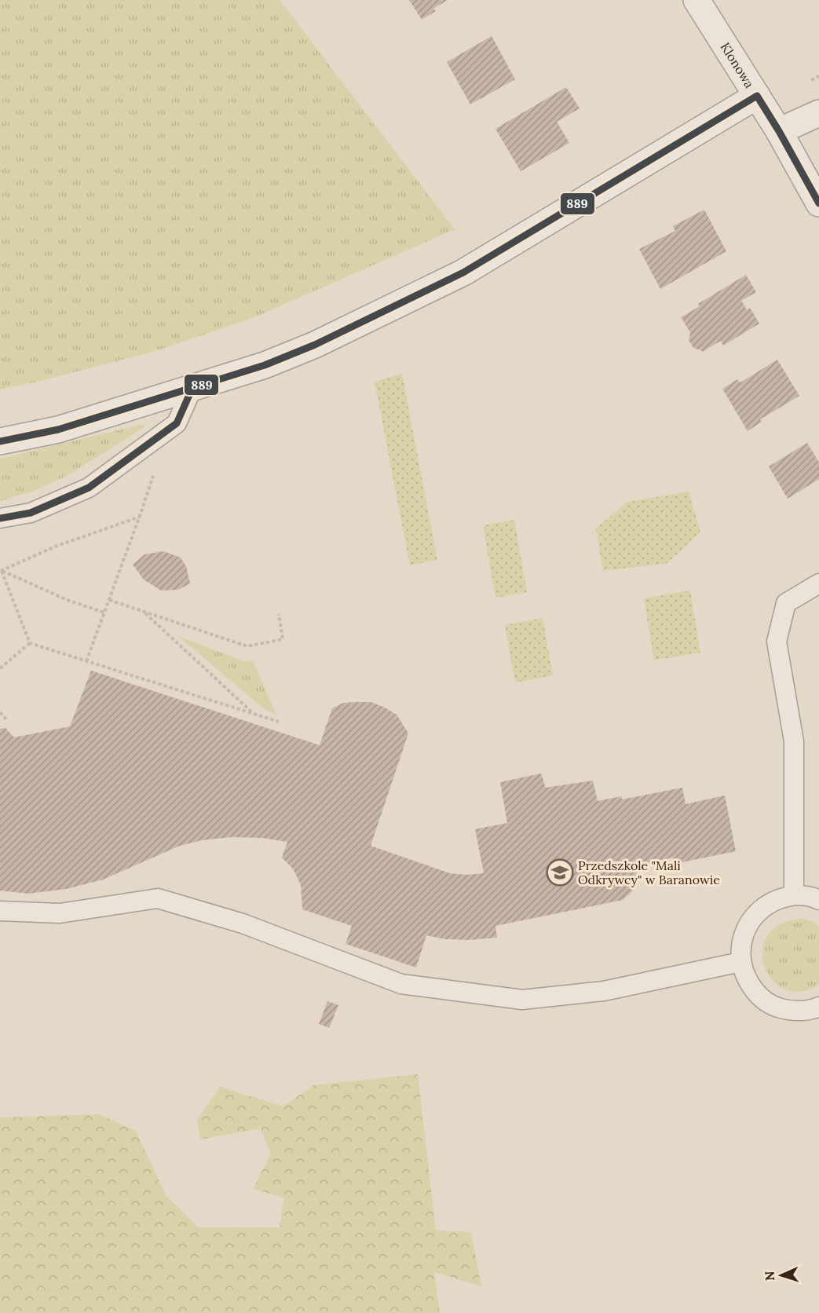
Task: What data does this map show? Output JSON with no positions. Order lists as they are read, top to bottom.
{
  "streets": {
    "street": ["Klonowa"]
  },
  "places": {
    "school or university": ["Przedszkole \"Mali Odkrywcy\" w Baranowie"]
  },
  "lines": ["transit line 889"],
  "north": "left"
}
